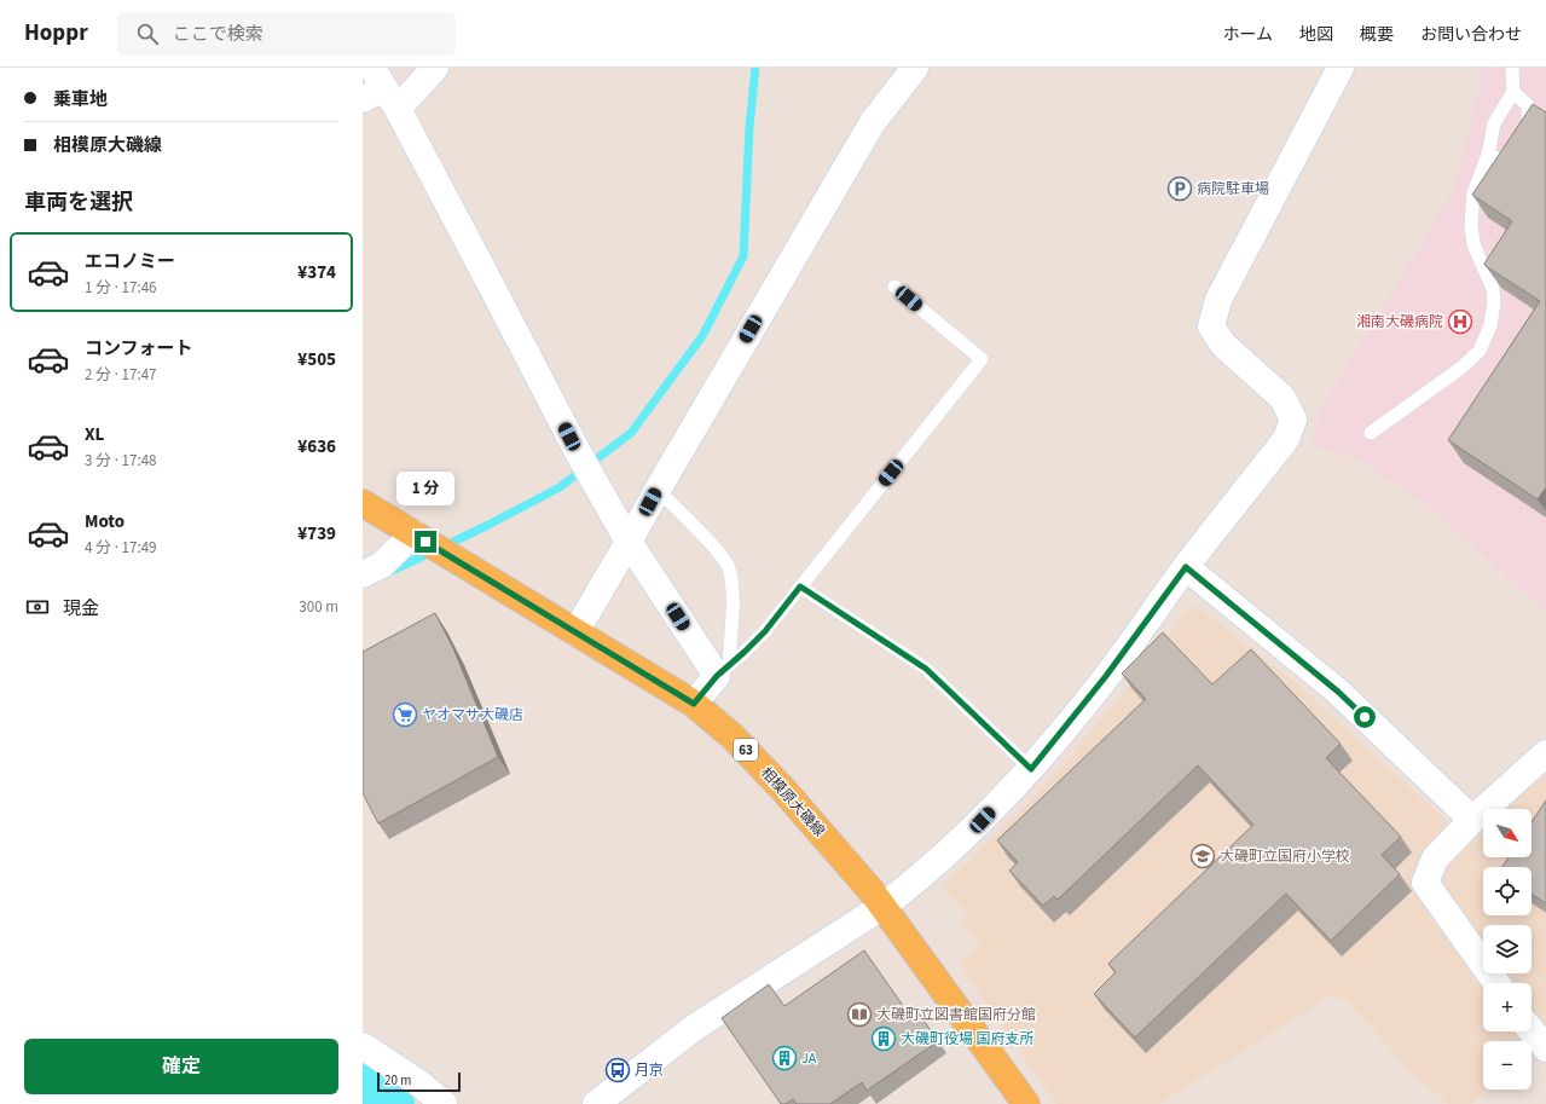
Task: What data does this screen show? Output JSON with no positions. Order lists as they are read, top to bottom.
{
  "streets": {
    "main road": ["63", "相模原大磯線"]
  },
  "places": {
    "parking": ["病院駐車場"],
    "hospital": ["湘南大磯病院"],
    "supermarket": ["ヤオマサ大磯店"],
    "school or university": ["大磯町立国府小学校"],
    "library": ["大磯町立図書館国府分館"],
    "building": ["大磯町役場 国府支所", "JA"],
    "bus stop": ["月京"]
  },
  "scale_bar": "20 m",
  "north": "bottom right",
  "page": {
    "header": "Hoppr",
    "search": "ここで検索",
    "nav": [
      "ホーム",
      "地図",
      "概要",
      "お問い合わせ"
    ],
    "banner": ["乗車地", "相模原大磯線"],
    "heading": "車両を選択",
    "list": [
      {
        "name": "エコノミー",
        "note": "1 分 · 17:46",
        "value": "¥374"
      },
      {
        "name": "コンフォート",
        "note": "2 分 · 17:47",
        "value": "¥505"
      },
      {
        "name": "XL",
        "note": "3 分 · 17:48",
        "value": "¥636"
      },
      {
        "name": "Moto",
        "note": "4 分 · 17:49",
        "value": "¥739"
      }
    ],
    "bubble": "1 分",
    "pay": ["現金", "300 m"],
    "map_buttons": ["+", "−"],
    "buttons": "確定",
    "scale": "20 m"
  }
}
